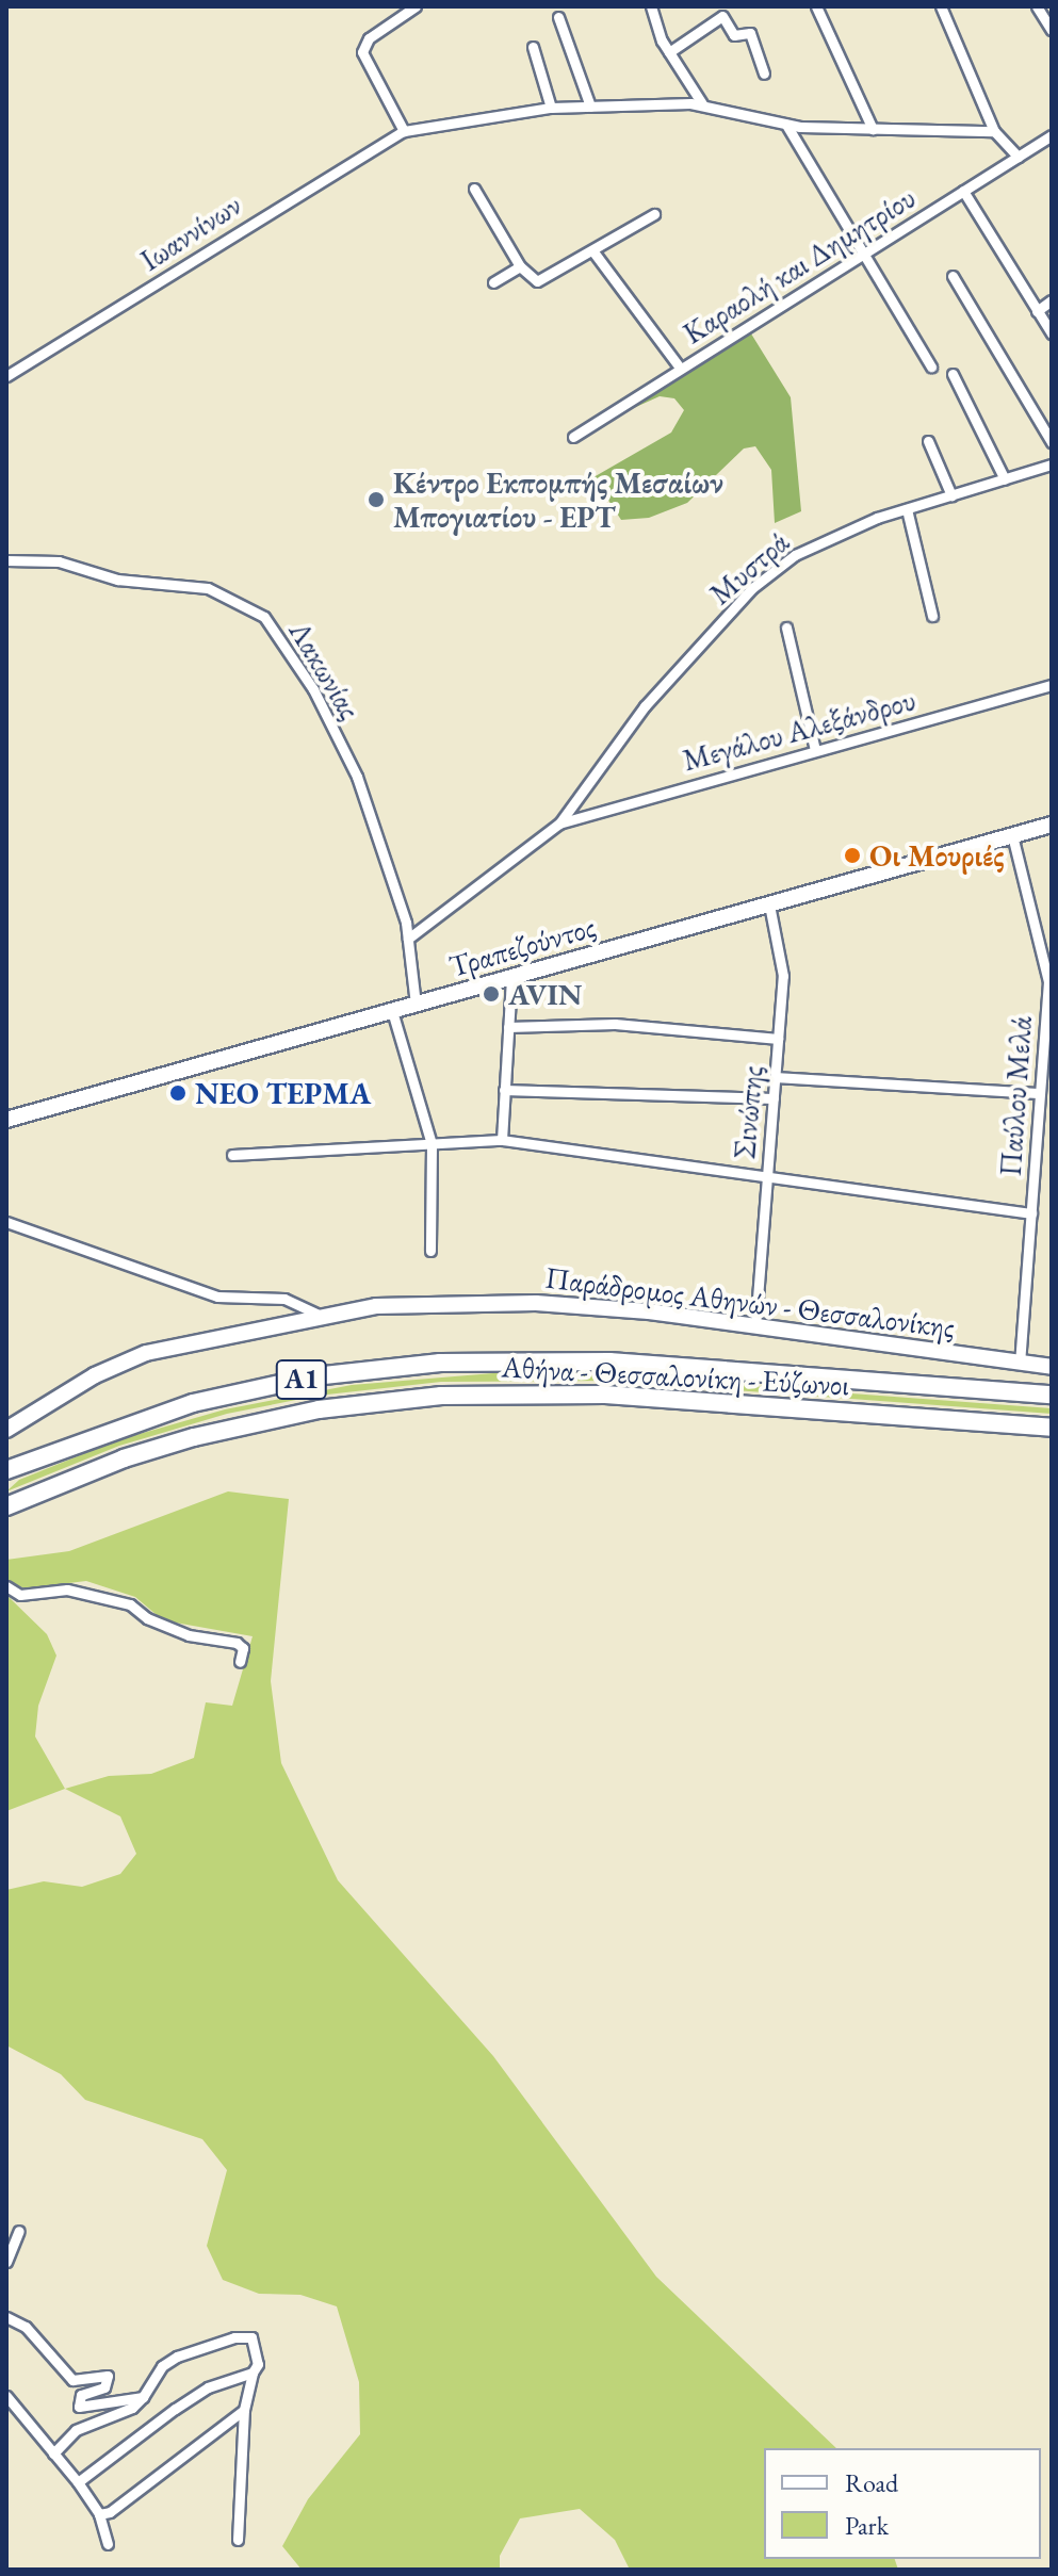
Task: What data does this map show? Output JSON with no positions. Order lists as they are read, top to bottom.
{
  "streets": {
    "highway": ["Αθήνα - Θεσσαλονίκη - Εύζωνοι", "Α1"],
    "main road": ["Τραπεζούντος", "Παράδρομος Αθηνών - Θεσσαλονίκης"],
    "street": [
      "Ιωαννίνων",
      "Καραολή και Δημητρίου",
      "Μυστρά",
      "Λακωνίας",
      "Μεγάλου Αλεξάνδρου",
      "Παύλου Μελά",
      "Σινώπης"
    ]
  },
  "crossings": [
    ["Μυστρά", "Μεγάλου Αλεξάνδρου"],
    ["Λακωνίας", "Τραπεζούντος"],
    ["Τραπεζούντος", "Παύλου Μελά"],
    ["Τραπεζούντος", "Σινώπης"],
    ["Παύλου Μελά", "Παράδρομος Αθηνών - Θεσσαλονίκης"],
    ["Σινώπης", "Παράδρομος Αθηνών - Θεσσαλονίκης"]
  ],
  "places": [
    "Κέντρο Εκπομπής Μεσαίων Μπογιατίου - ΕΡΤ",
    "Οι Μουριές",
    "AVIN",
    "ΝΕΟ ΤΕΡΜΑ"
  ],
  "legend": ["Road", "Park"]
}
